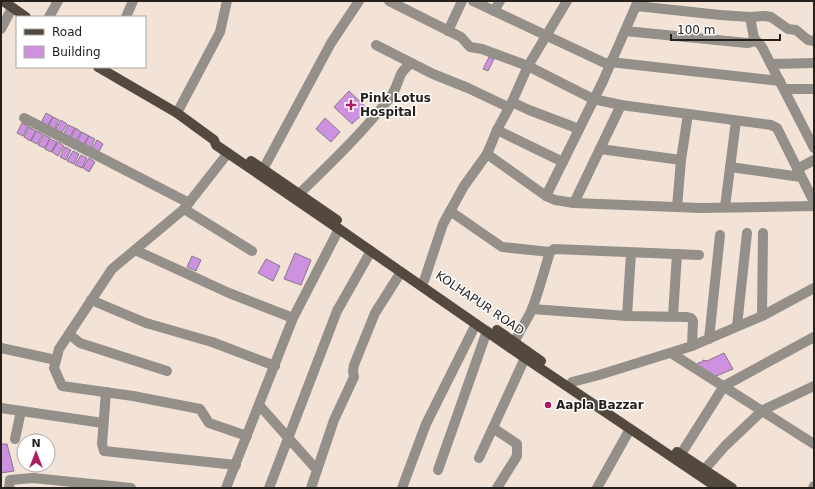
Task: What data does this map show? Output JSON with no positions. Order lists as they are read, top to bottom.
{
  "streets": {
    "main road": ["KOLHAPUR ROAD"]
  },
  "places": {
    "health": ["Pink Lotus Hospital"],
    "other": ["Aapla Bazzar"]
  },
  "legend": ["Road", "Building"],
  "scale_bar": "100 m",
  "north": "top"
}
